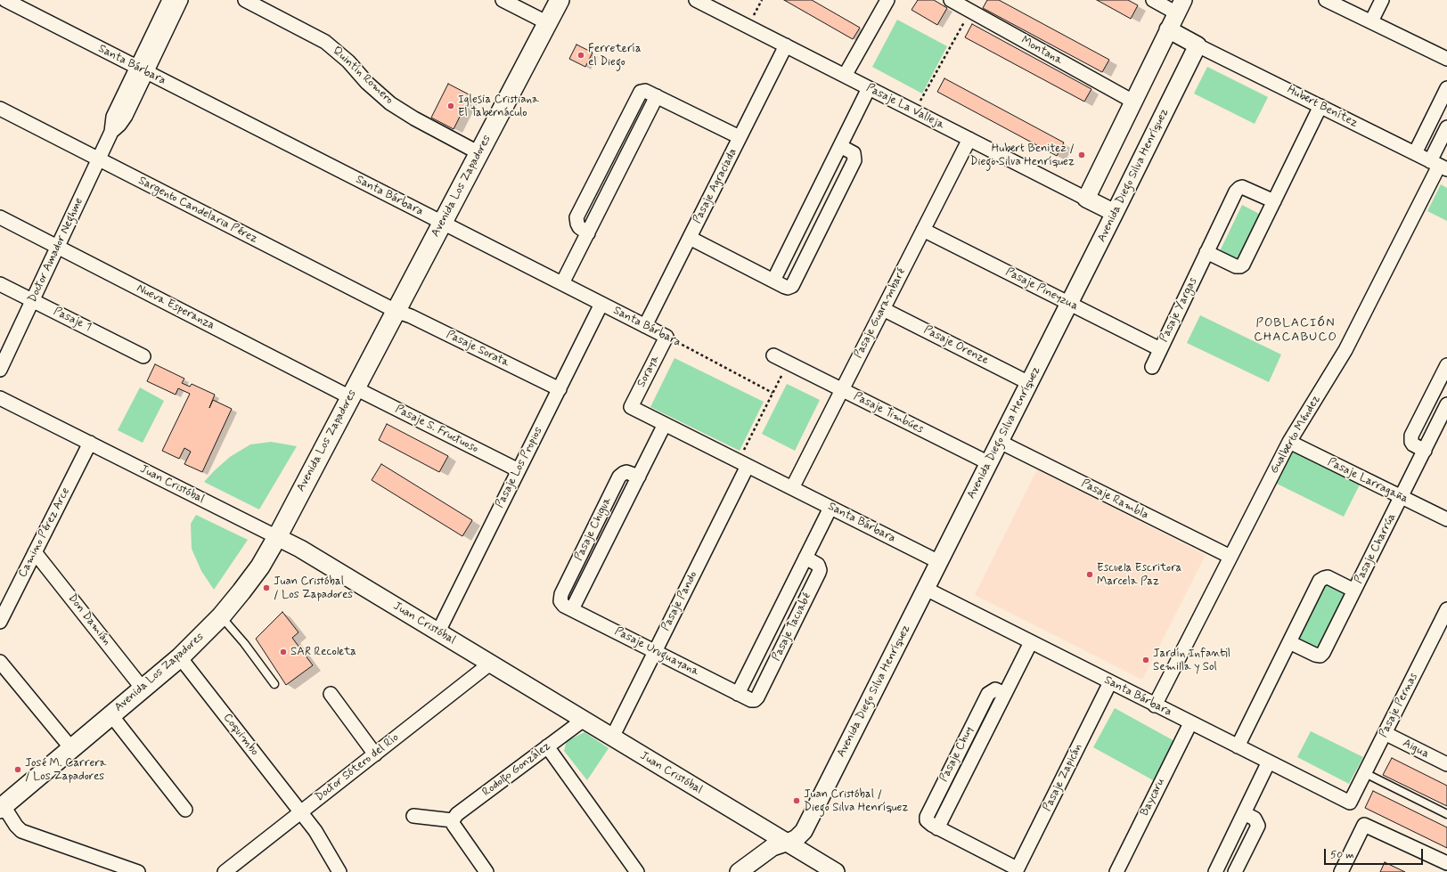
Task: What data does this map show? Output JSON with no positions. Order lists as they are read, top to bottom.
{
  "streets": {
    "main road": ["Avenida Los Zapadores"],
    "street": [
      "Montana",
      "Santa Bárbara",
      "Quintín Romero",
      "Pasaje La Valleja",
      "Hubert Benítez",
      "Avenida Diego Silva Henríquez",
      "Pasaje Agraciada",
      "Sargento Candelaria Pérez",
      "Doctor Amador Neghme",
      "Pasaje Pineyzua",
      "Nueva Esperanza",
      "Pasaje Yargas",
      "Pasaje Guarambaré",
      "Pasaje 1",
      "Pasaje Orenze",
      "Pasaje Sorata",
      "Soraya",
      "Pasaje Timbúes",
      "Pasaje S. Fructuoso",
      "Gualberto Méndez",
      "Pasaje Los Propios",
      "Pasaje Larragaña",
      "Juan Cristóbal",
      "Pasaje Rambla",
      "Pasaje Chigua",
      "Camino Pérez Arce",
      "Pasaje Charrúa",
      "Pasaje Pando",
      "Don Damián",
      "Pasaje Tacuabé",
      "Pasaje Uruguayana",
      "Pasaje Pernas",
      "Coquimbo",
      "Aigua",
      "Pasaje Chuy",
      "Doctor Sótero del Río",
      "Rodolfo González",
      "Pasaje Zapicán",
      "Baycaru"
    ]
  },
  "crossings": [
    ["Santa Bárbara", "Avenida Diego Silva Henríquez"],
    ["Santa Bárbara", "Avenida Los Zapadores"],
    ["Santa Bárbara", "Pasaje Agraciada"],
    ["Santa Bárbara", "Doctor Amador Neghme"],
    ["Santa Bárbara", "Pasaje Guarambaré"],
    ["Santa Bárbara", "Soraya"],
    ["Santa Bárbara", "Gualberto Méndez"],
    ["Santa Bárbara", "Pasaje Los Propios"],
    ["Santa Bárbara", "Pasaje Chigua"],
    ["Santa Bárbara", "Pasaje Charrúa"],
    ["Santa Bárbara", "Pasaje Pando"],
    ["Santa Bárbara", "Pasaje Tacuabé"],
    ["Santa Bárbara", "Pasaje Pernas"],
    ["Santa Bárbara", "Pasaje Chuy"],
    ["Santa Bárbara", "Pasaje Zapicán"],
    ["Santa Bárbara", "Baycaru"],
    ["Quintín Romero", "Avenida Los Zapadores"],
    ["Pasaje La Valleja", "Avenida Diego Silva Henríquez"],
    ["Pasaje La Valleja", "Pasaje Agraciada"],
    ["Pasaje La Valleja", "Pasaje Guarambaré"],
    ["Hubert Benítez", "Avenida Diego Silva Henríquez"],
    ["Hubert Benítez", "Gualberto Méndez"],
    ["Avenida Diego Silva Henríquez", "Pasaje Pineyzua"],
    ["Avenida Diego Silva Henríquez", "Pasaje Orenze"],
    ["Avenida Diego Silva Henríquez", "Pasaje Timbúes"],
    ["Avenida Diego Silva Henríquez", "Juan Cristóbal"],
    ["Avenida Diego Silva Henríquez", "Pasaje Rambla"],
    ["Avenida Los Zapadores", "Sargento Candelaria Pérez"],
    ["Avenida Los Zapadores", "Nueva Esperanza"],
    ["Avenida Los Zapadores", "Pasaje Sorata"],
    ["Avenida Los Zapadores", "Pasaje S. Fructuoso"],
    ["Avenida Los Zapadores", "Juan Cristóbal"],
    ["Avenida Los Zapadores", "Don Damián"],
    ["Avenida Los Zapadores", "Coquimbo"],
    ["Sargento Candelaria Pérez", "Doctor Amador Neghme"],
    ["Sargento Candelaria Pérez", "Pasaje Sorata"],
    ["Doctor Amador Neghme", "Nueva Esperanza"],
    ["Doctor Amador Neghme", "Pasaje 1"],
    ["Pasaje Pineyzua", "Pasaje Yargas"],
    ["Pasaje Pineyzua", "Pasaje Guarambaré"],
    ["Nueva Esperanza", "Pasaje S. Fructuoso"],
    ["Pasaje Guarambaré", "Pasaje Orenze"],
    ["Pasaje Guarambaré", "Pasaje Timbúes"],
    ["Pasaje Sorata", "Pasaje Los Propios"],
    ["Pasaje S. Fructuoso", "Pasaje Los Propios"],
    ["Gualberto Méndez", "Pasaje Larragaña"],
    ["Gualberto Méndez", "Pasaje Rambla"],
    ["Pasaje Los Propios", "Juan Cristóbal"],
    ["Pasaje Larragaña", "Pasaje Charrúa"],
    ["Juan Cristóbal", "Camino Pérez Arce"],
    ["Juan Cristóbal", "Pasaje Pando"],
    ["Juan Cristóbal", "Doctor Sótero del Río"],
    ["Juan Cristóbal", "Rodolfo González"],
    ["Pasaje Chigua", "Pasaje Uruguayana"],
    ["Camino Pérez Arce", "Don Damián"],
    ["Pasaje Pando", "Pasaje Uruguayana"],
    ["Pasaje Tacuabé", "Pasaje Uruguayana"],
    ["Pasaje Pernas", "Aigua"],
    ["Coquimbo", "Doctor Sótero del Río"],
    ["Pasaje Chuy", "Pasaje Zapicán"]
  ],
  "districts": ["POBLACIÓN CHACABUCO"],
  "places": [
    "Ferretería el Diego",
    "Iglesia Cristiana El Tabernáculo",
    "Hubert Benitez / Diego Silva Henríquez",
    "Escuela Escritora Marcela Paz",
    "Juan Cristóbal / Los Zapadores",
    "SAR Recoleta",
    "Jardín Infantil Semilla y Sol",
    "José M. Carrera / Los Zapadores",
    "Juan Cristóbal / Diego Silva Henríquez"
  ],
  "scale_bar": "50 m"
}
